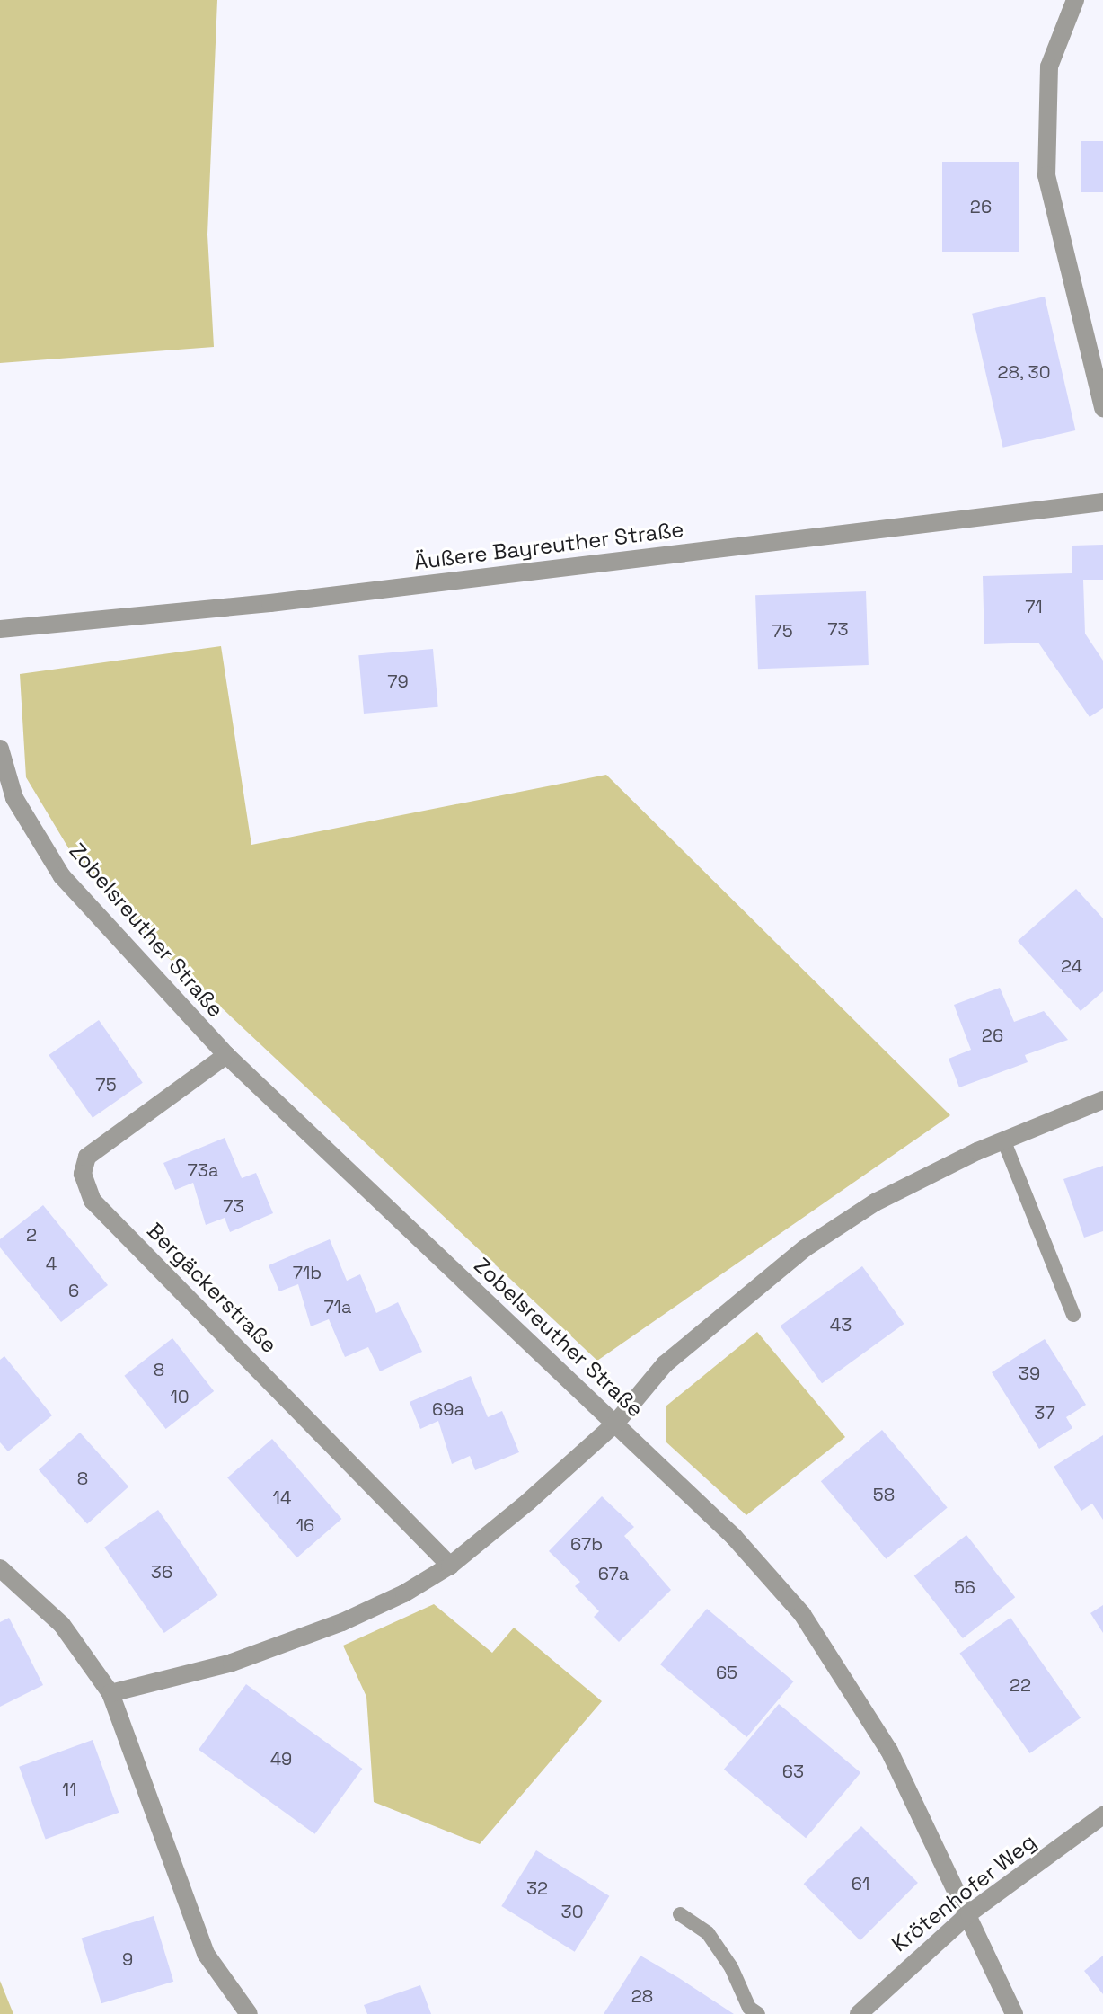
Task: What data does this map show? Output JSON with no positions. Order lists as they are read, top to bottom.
{
  "streets": {
    "street": [
      "Äußere Bayreuther Straße",
      "Zobelsreuther Straße",
      "Bergäckerstraße",
      "Krötenhofer Weg"
    ]
  },
  "crossings": [
    ["Zobelsreuther Straße", "Bergäckerstraße"],
    ["Zobelsreuther Straße", "Krötenhofer Weg"]
  ],
  "house_numbers": [
    "26",
    "28, 30",
    "71",
    "73",
    "75",
    "79",
    "24",
    "26",
    "75",
    "73a",
    "73",
    "2",
    "4",
    "71b",
    "6",
    "71a",
    "43",
    "8",
    "39",
    "10",
    "69a",
    "37",
    "8",
    "58",
    "14",
    "16",
    "67b",
    "36",
    "67a",
    "56",
    "65",
    "22",
    "49",
    "63",
    "11",
    "61",
    "32",
    "30",
    "9",
    "28"
  ]
}
